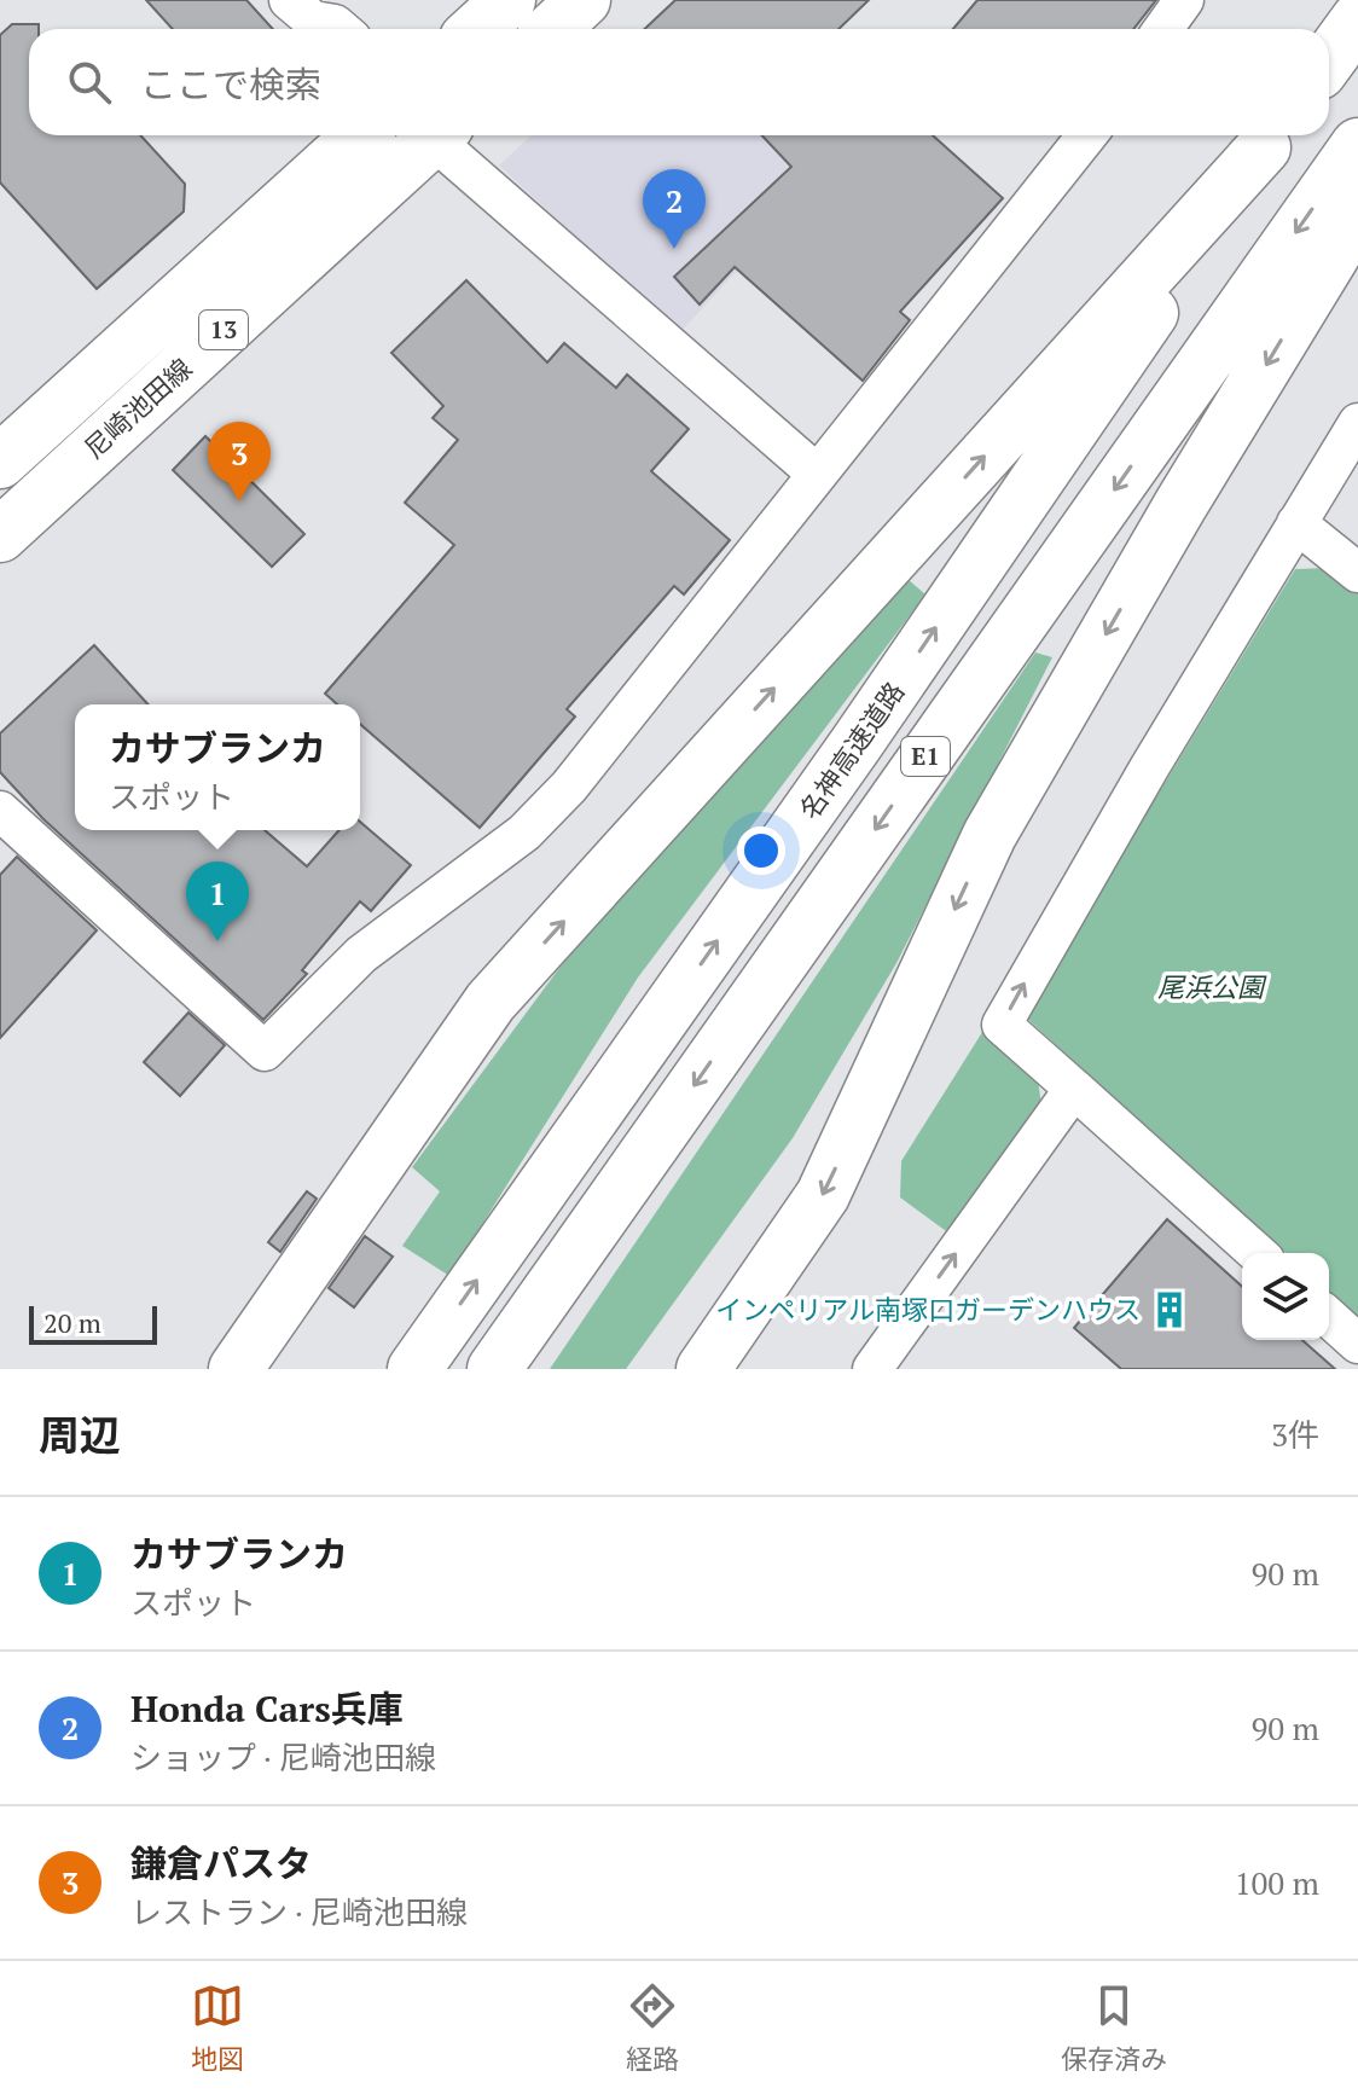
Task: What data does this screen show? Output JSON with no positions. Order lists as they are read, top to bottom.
{
  "streets": {
    "main road": [
      "13",
      "尼崎池田線",
      "名神高速道路",
      "E1"
    ]
  },
  "crossings": [
    ["名神高速道路", "E1"]
  ],
  "parks": ["尾浜公園"],
  "places": {
    "building": ["インペリアル南塚口ガーデンハウス"]
  },
  "scale_bar": "20 m",
  "page": {
    "search": "ここで検索",
    "pins": ["2", "3", "1"],
    "popup": ["カサブランカ", "スポット"],
    "scale": "20 m",
    "heading": ["周辺", "3件"],
    "list": [
      {
        "mark": "1",
        "name": "カサブランカ",
        "note": "スポット",
        "value": "90 m"
      },
      {
        "mark": "2",
        "name": "Honda Cars兵庫",
        "note": "ショップ · 尼崎池田線",
        "value": "90 m"
      },
      {
        "mark": "3",
        "name": "鎌倉パスタ",
        "note": "レストラン · 尼崎池田線",
        "value": "100 m"
      }
    ],
    "nav": ["地図", "経路", "保存済み"]
  }
}
